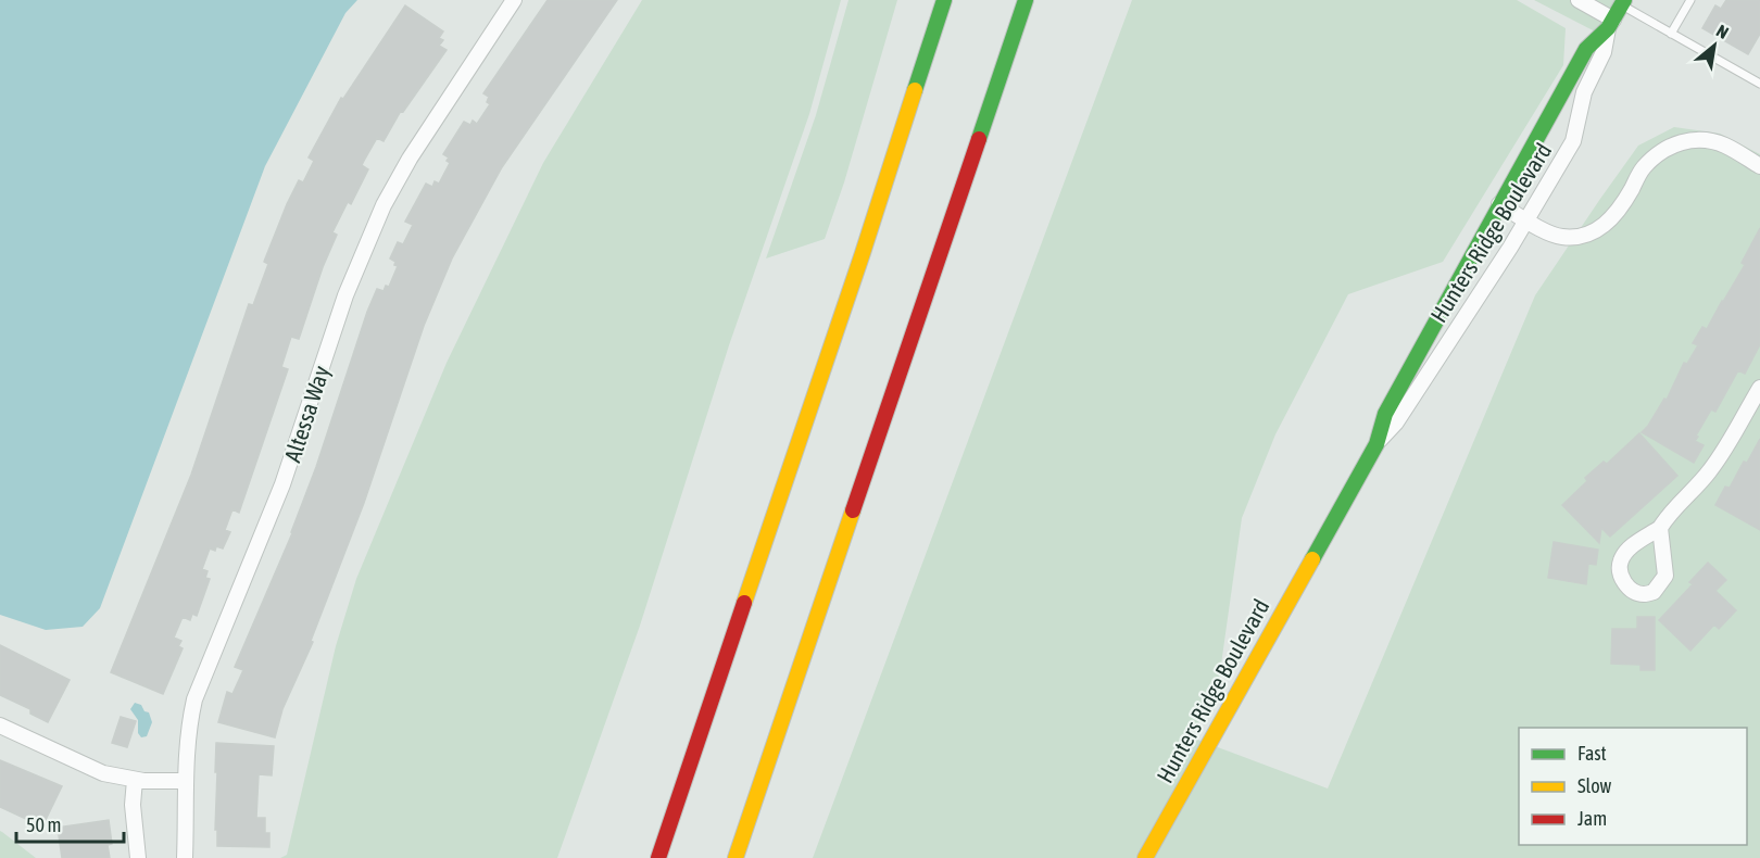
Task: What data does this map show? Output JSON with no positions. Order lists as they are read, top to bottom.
{
  "streets": {
    "main road": ["Hunters Ridge Boulevard"],
    "street": ["Altessa Way"]
  },
  "legend": ["Fast", "Slow", "Jam"],
  "scale_bar": "50 m",
  "north": "top right"
}
